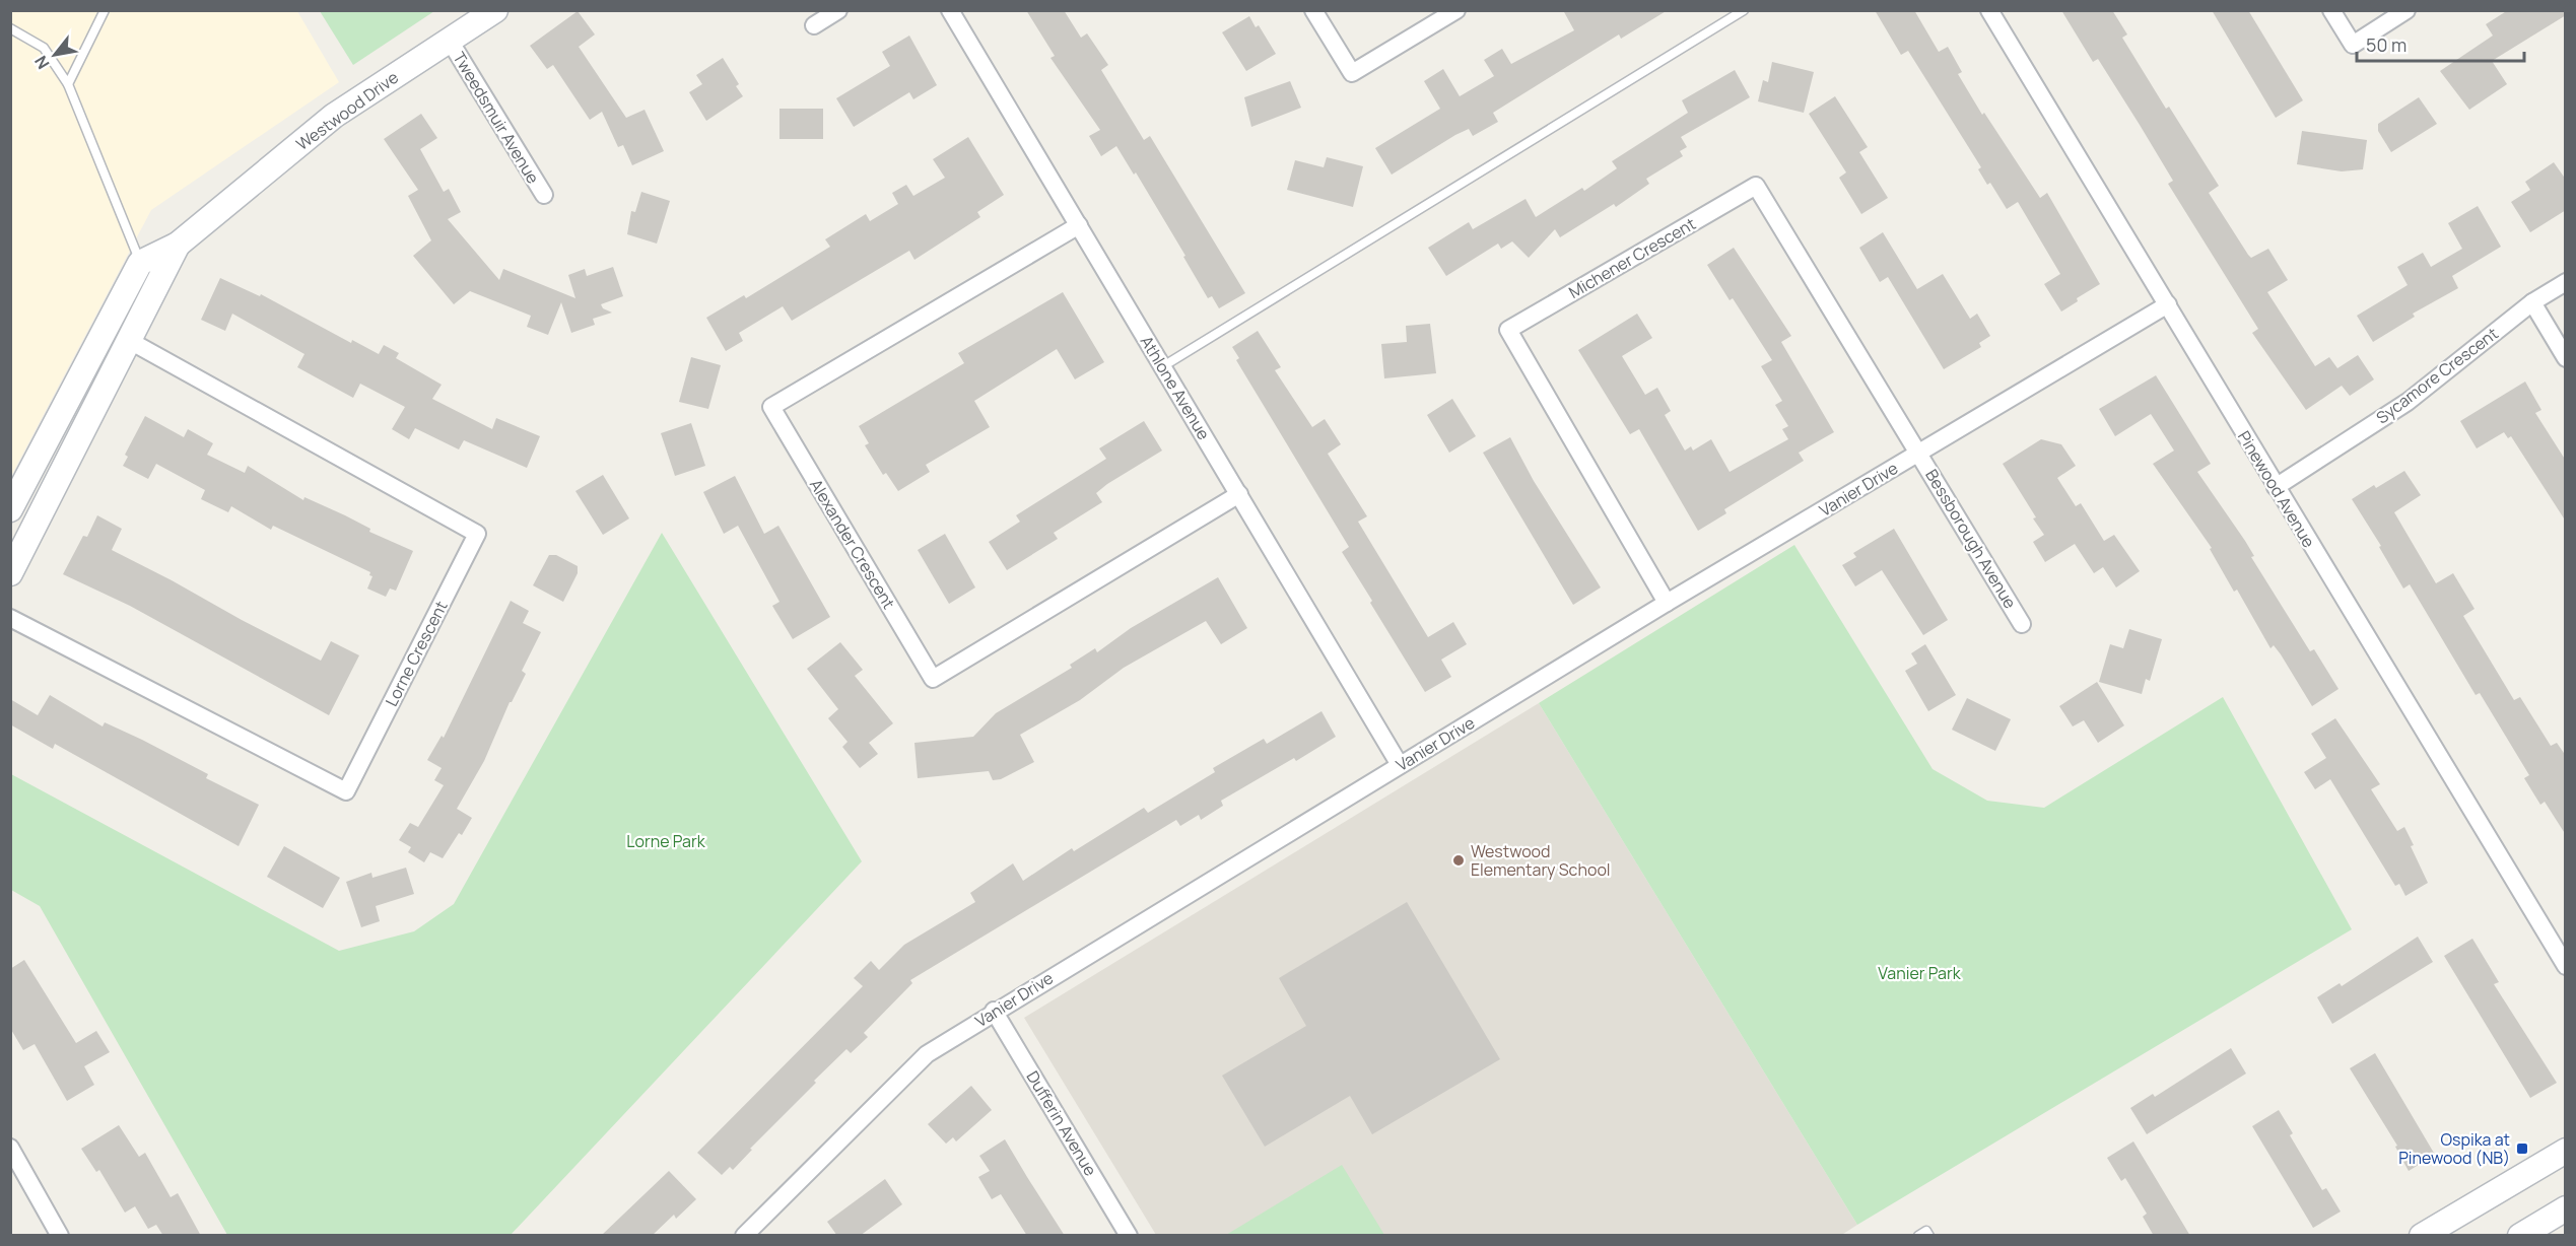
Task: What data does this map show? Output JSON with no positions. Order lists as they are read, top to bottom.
{
  "streets": {
    "street": [
      "Westwood Drive",
      "Tweedsmuir Avenue",
      "Michener Crescent",
      "Sycamore Crescent",
      "Athlone Avenue",
      "Vanier Drive",
      "Pinewood Avenue",
      "Bessborough Avenue",
      "Alexander Crescent",
      "Lorne Crescent",
      "Dufferin Avenue"
    ]
  },
  "crossings": [
    ["Westwood Drive", "Tweedsmuir Avenue"],
    ["Westwood Drive", "Lorne Crescent"],
    ["Michener Crescent", "Vanier Drive"],
    ["Michener Crescent", "Bessborough Avenue"],
    ["Sycamore Crescent", "Pinewood Avenue"],
    ["Athlone Avenue", "Vanier Drive"],
    ["Athlone Avenue", "Alexander Crescent"],
    ["Vanier Drive", "Pinewood Avenue"],
    ["Vanier Drive", "Bessborough Avenue"],
    ["Vanier Drive", "Dufferin Avenue"]
  ],
  "parks": ["Lorne Park", "Vanier Park"],
  "places": {
    "other": ["Westwood Elementary School"],
    "transit": ["Ospika at Pinewood (NB)"]
  },
  "scale_bar": "50 m",
  "north": "bottom left"
}
